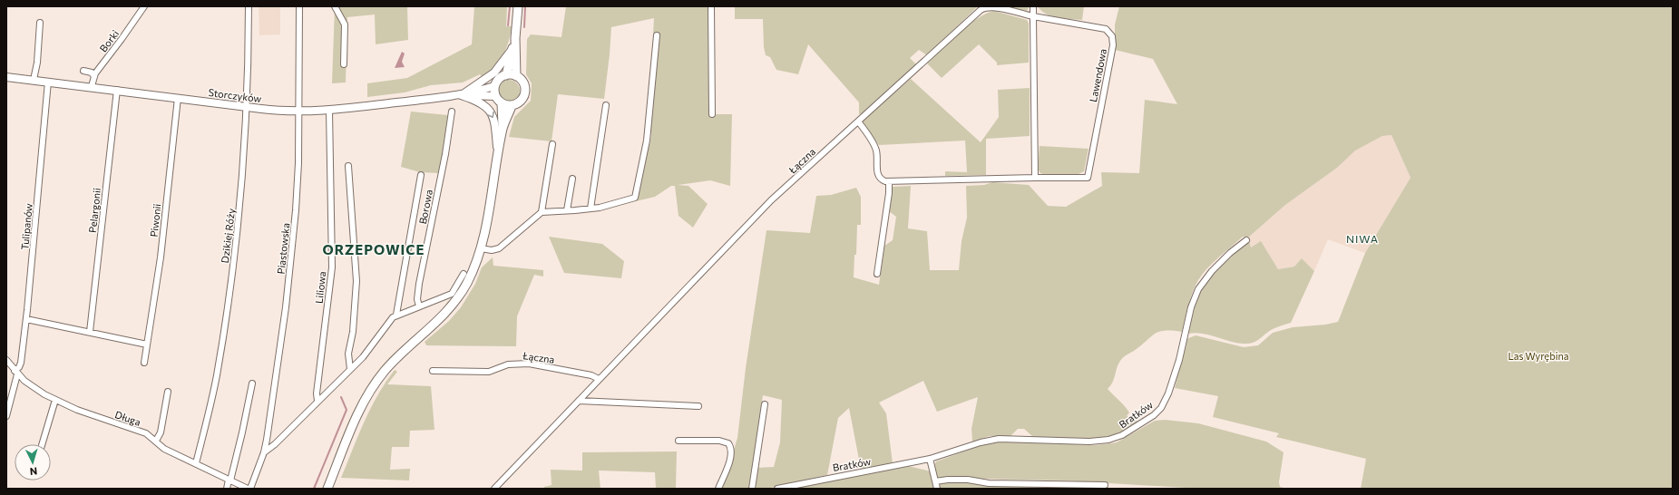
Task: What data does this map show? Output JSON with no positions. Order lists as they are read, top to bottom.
{
  "streets": {
    "street": [
      "Borki",
      "Lawendowa",
      "Storczyków",
      "Łączna",
      "Borowa",
      "Pelargonii",
      "Piwonii",
      "Tulipanów",
      "Dzikiej Róży",
      "Piastowska",
      "Liliowa",
      "Bratków",
      "Długa"
    ]
  },
  "crossings": [
    ["Borki", "Storczyków"],
    ["Lawendowa", "Łączna"],
    ["Storczyków", "Pelargonii"],
    ["Storczyków", "Piwonii"],
    ["Storczyków", "Tulipanów"],
    ["Storczyków", "Dzikiej Róży"],
    ["Storczyków", "Piastowska"],
    ["Storczyków", "Liliowa"],
    ["Tulipanów", "Długa"],
    ["Dzikiej Róży", "Długa"]
  ],
  "districts": ["NIWA", "ORZEPOWICE"],
  "parks": ["Las Wyrębina"],
  "north": "bottom"
}
